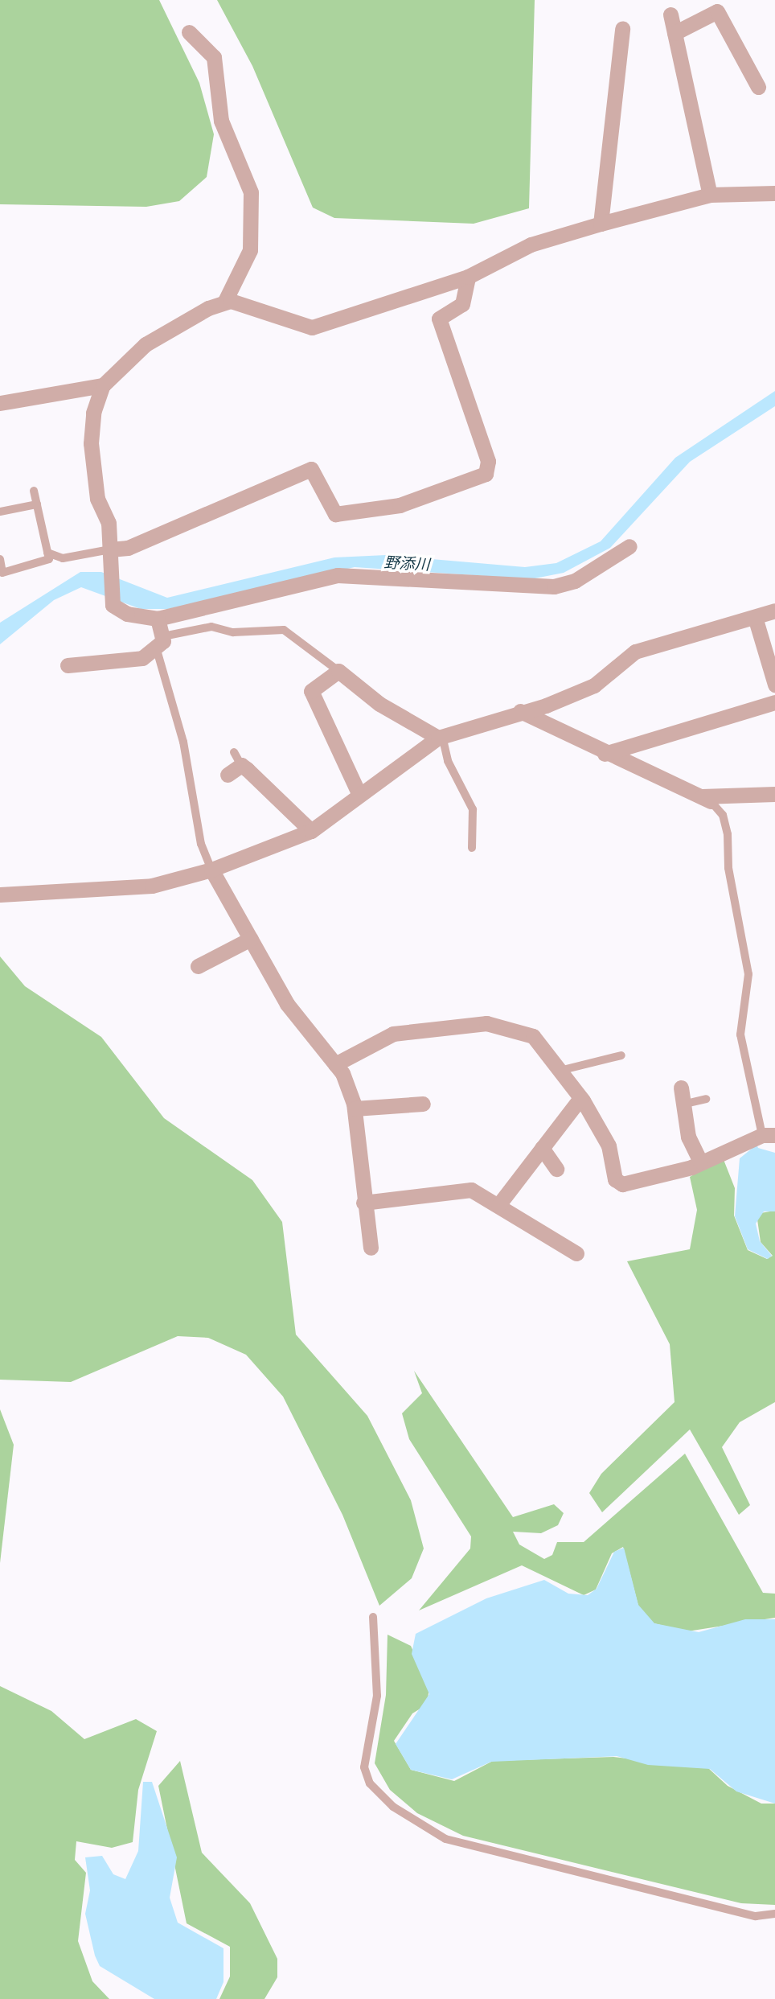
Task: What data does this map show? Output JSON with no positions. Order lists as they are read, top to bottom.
{
  "water": ["野添川"]
}
